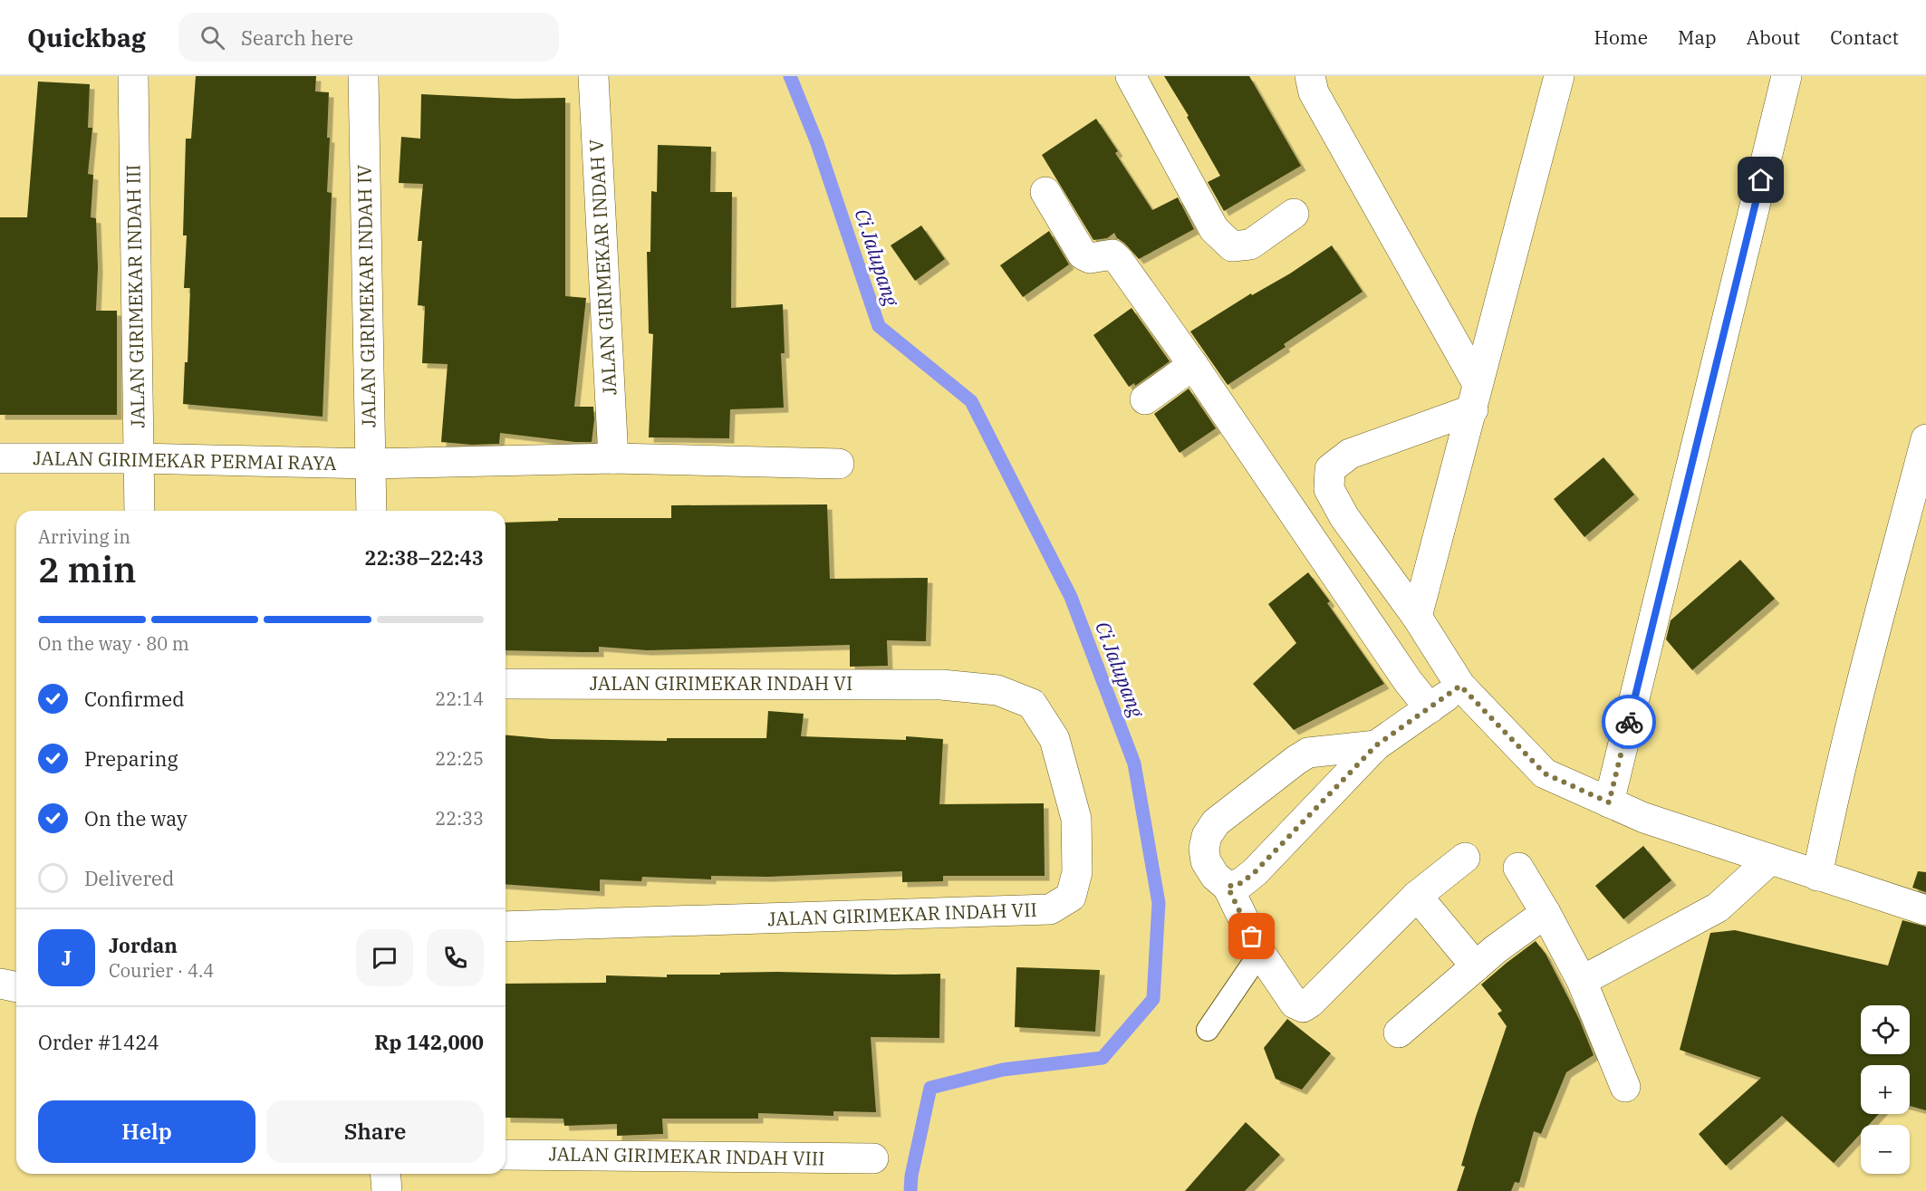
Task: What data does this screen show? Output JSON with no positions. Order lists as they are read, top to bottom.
{
  "streets": {
    "street": [
      "JALAN GIRIMEKAR INDAH V",
      "JALAN GIRIMEKAR INDAH III",
      "JALAN GIRIMEKAR INDAH IV",
      "JALAN GIRIMEKAR PERMAI RAYA",
      "JALAN GIRIMEKAR INDAH VI",
      "JALAN GIRIMEKAR INDAH VII",
      "JALAN GIRIMEKAR INDAH VIII"
    ]
  },
  "crossings": [
    ["JALAN GIRIMEKAR INDAH III", "JALAN GIRIMEKAR PERMAI RAYA"],
    ["JALAN GIRIMEKAR INDAH IV", "JALAN GIRIMEKAR PERMAI RAYA"],
    ["JALAN GIRIMEKAR INDAH VI", "JALAN GIRIMEKAR INDAH VII"]
  ],
  "water": ["Ci Jalupang"],
  "page": {
    "header": "Quickbag",
    "search": "Search here",
    "nav": [
      "Home",
      "Map",
      "About",
      "Contact"
    ],
    "heading": ["2 min", "Arriving in", "22:38–22:43"],
    "panel": [
      "Jordan",
      "Courier · 4.4",
      "Order #1424",
      "Rp 142,000"
    ],
    "bar": "On the way · 80 m",
    "list": [
      ["Confirmed", "22:14"],
      ["Preparing", "22:25"],
      ["On the way", "22:33"],
      "Delivered"
    ],
    "round": "J",
    "map_buttons": ["+", "−"],
    "buttons": ["Help", "Share"]
  }
}
